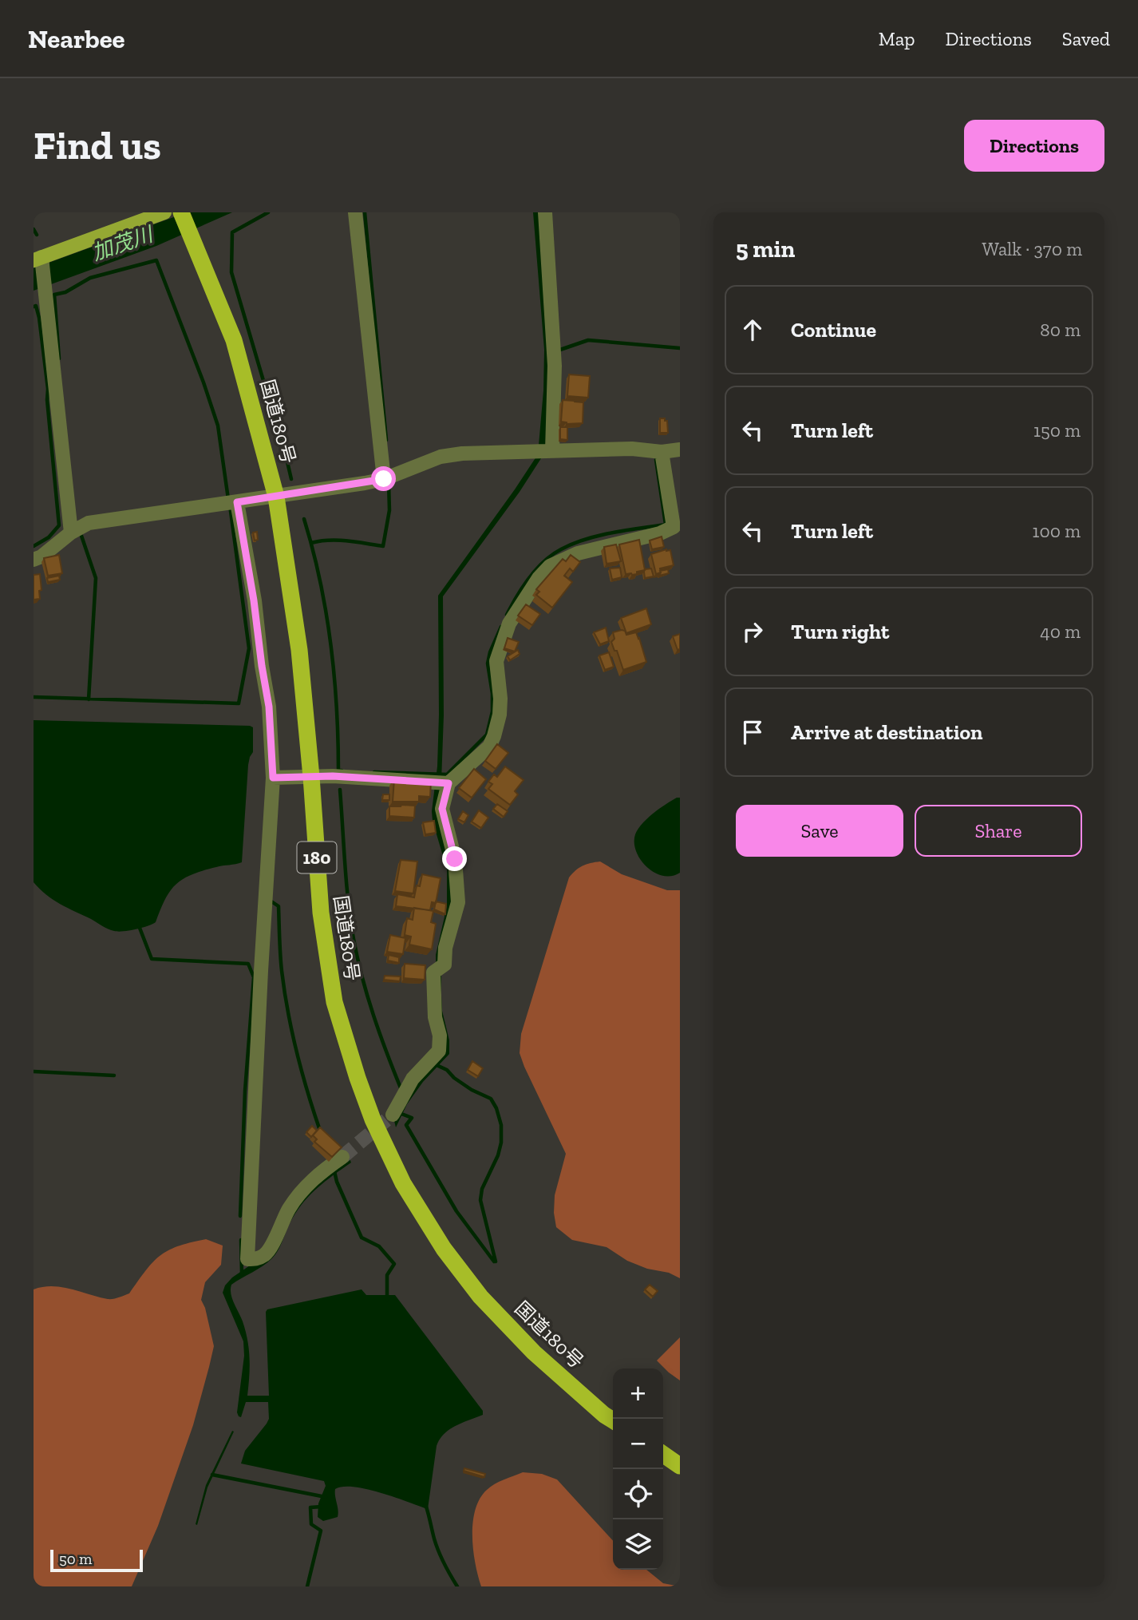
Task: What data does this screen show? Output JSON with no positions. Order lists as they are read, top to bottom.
{
  "streets": {
    "highway": ["国道180号", "180"]
  },
  "water": ["加茂川"],
  "scale_bar": "50 m",
  "page": {
    "header": "Nearbee",
    "nav": ["Map", "Directions", "Saved"],
    "buttons": [
      "Directions",
      ["Save", "Share"]
    ],
    "title": "Find us",
    "heading": ["5 min", "Walk · 370 m"],
    "list": [
      ["Continue", "80 m"],
      ["Turn left", "150 m"],
      ["Turn left", "100 m"],
      ["Turn right", "40 m"],
      "Arrive at destination"
    ],
    "map_buttons": ["+", "−"],
    "scale": "50 m"
  }
}
